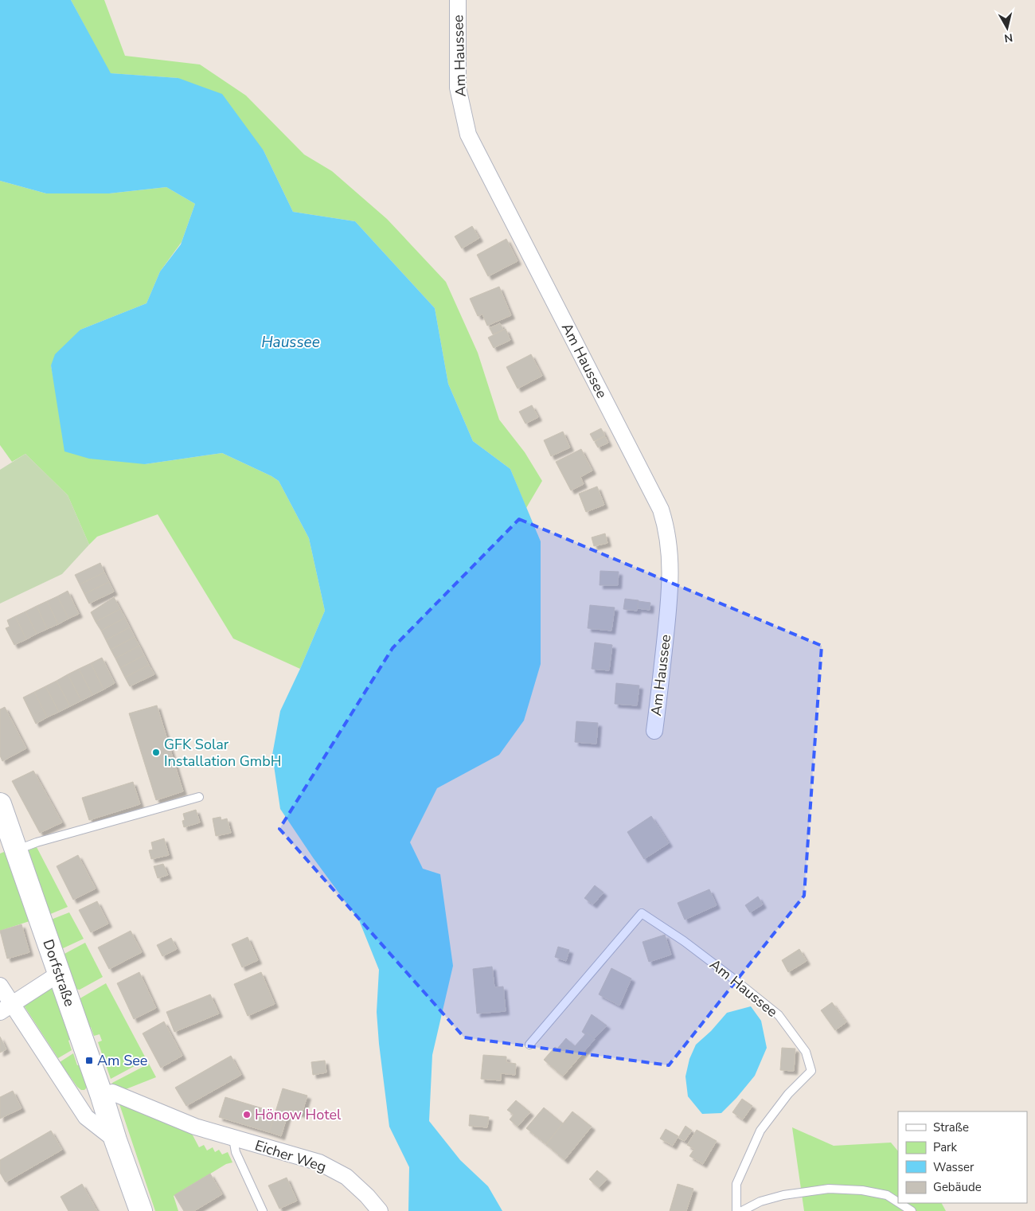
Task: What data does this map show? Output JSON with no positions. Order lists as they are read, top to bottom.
{
  "streets": {
    "main road": ["Dorfstraße"],
    "street": ["Am Haussee", "Eicher Weg"]
  },
  "water": ["Haussee"],
  "places": {
    "other": ["GFK Solar Installation GmbH", "Hönow Hotel"],
    "transit": ["Am See"]
  },
  "legend": [
    "Straße",
    "Park",
    "Wasser",
    "Gebäude"
  ],
  "north": "bottom"
}
